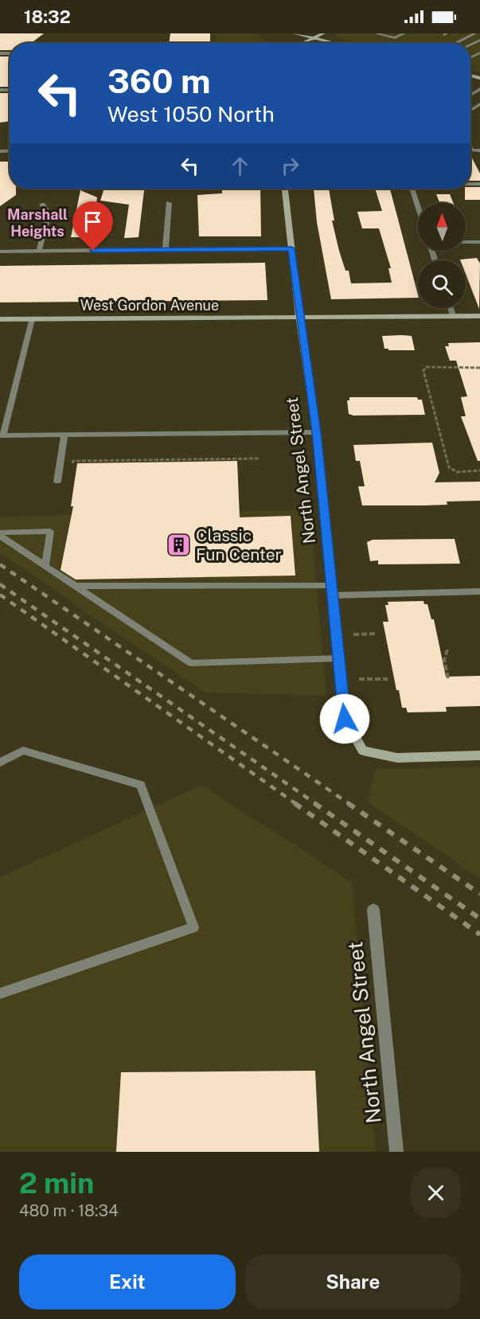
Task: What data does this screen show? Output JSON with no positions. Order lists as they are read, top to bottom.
{
  "streets": {
    "street": ["West Gordon Avenue", "North Angel Street"]
  },
  "crossings": [
    ["West Gordon Avenue", "North Angel Street"]
  ],
  "districts": ["Marshall Heights"],
  "places": {
    "building": ["Classic Fun Center"]
  },
  "north": "top",
  "page": {
    "status": "18:32",
    "turn": ["360 m", "West 1050 North"],
    "heading": ["2 min", "480 m · 18:34"],
    "buttons": ["Exit", "Share"]
  }
}
